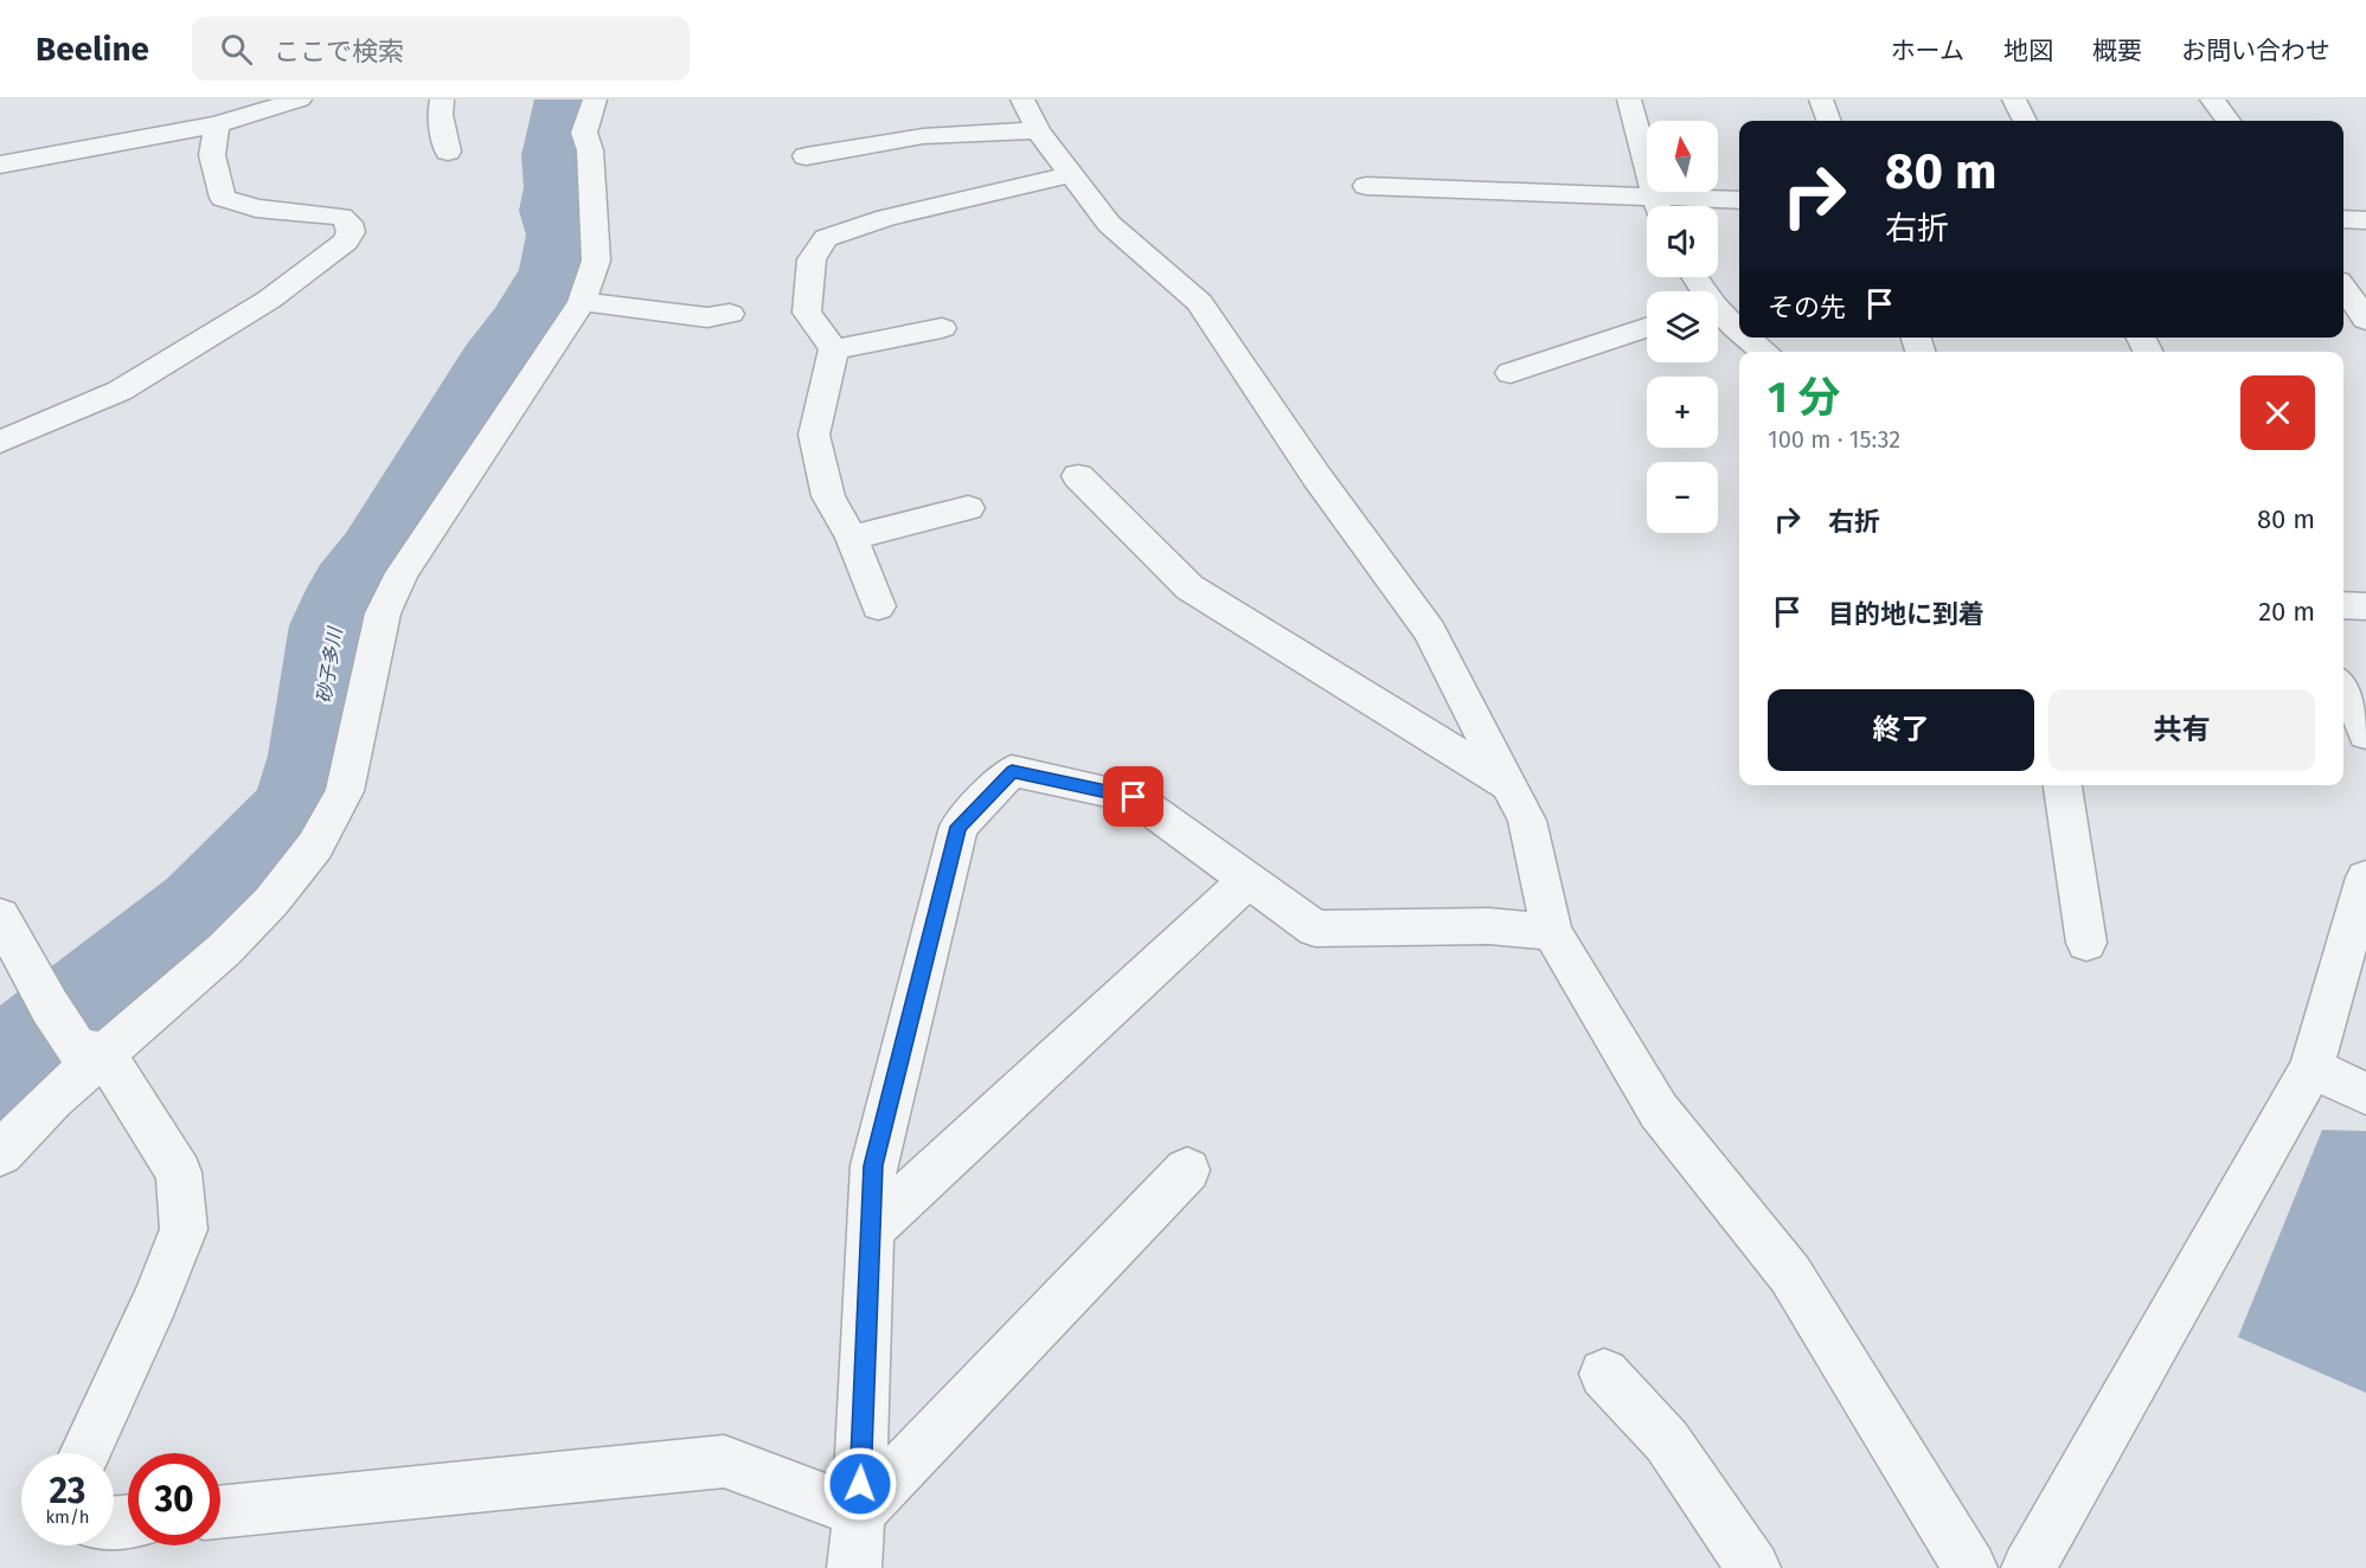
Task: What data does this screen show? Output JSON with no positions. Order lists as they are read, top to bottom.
{
  "water": ["砂子多川"],
  "north": "top",
  "page": {
    "header": "Beeline",
    "search": "ここで検索",
    "nav": [
      "ホーム",
      "地図",
      "概要",
      "お問い合わせ"
    ],
    "map_buttons": ["+", "−"],
    "turn": ["80 m", "右折"],
    "then": "その先",
    "heading": ["1 分", "100 m · 15:32"],
    "list": [
      {
        "name": "右折",
        "value": "80 m"
      },
      {
        "name": "目的地に到着",
        "value": "20 m"
      }
    ],
    "buttons": ["終了", "共有"],
    "speed": "23 km/h",
    "limit": "30"
  }
}
